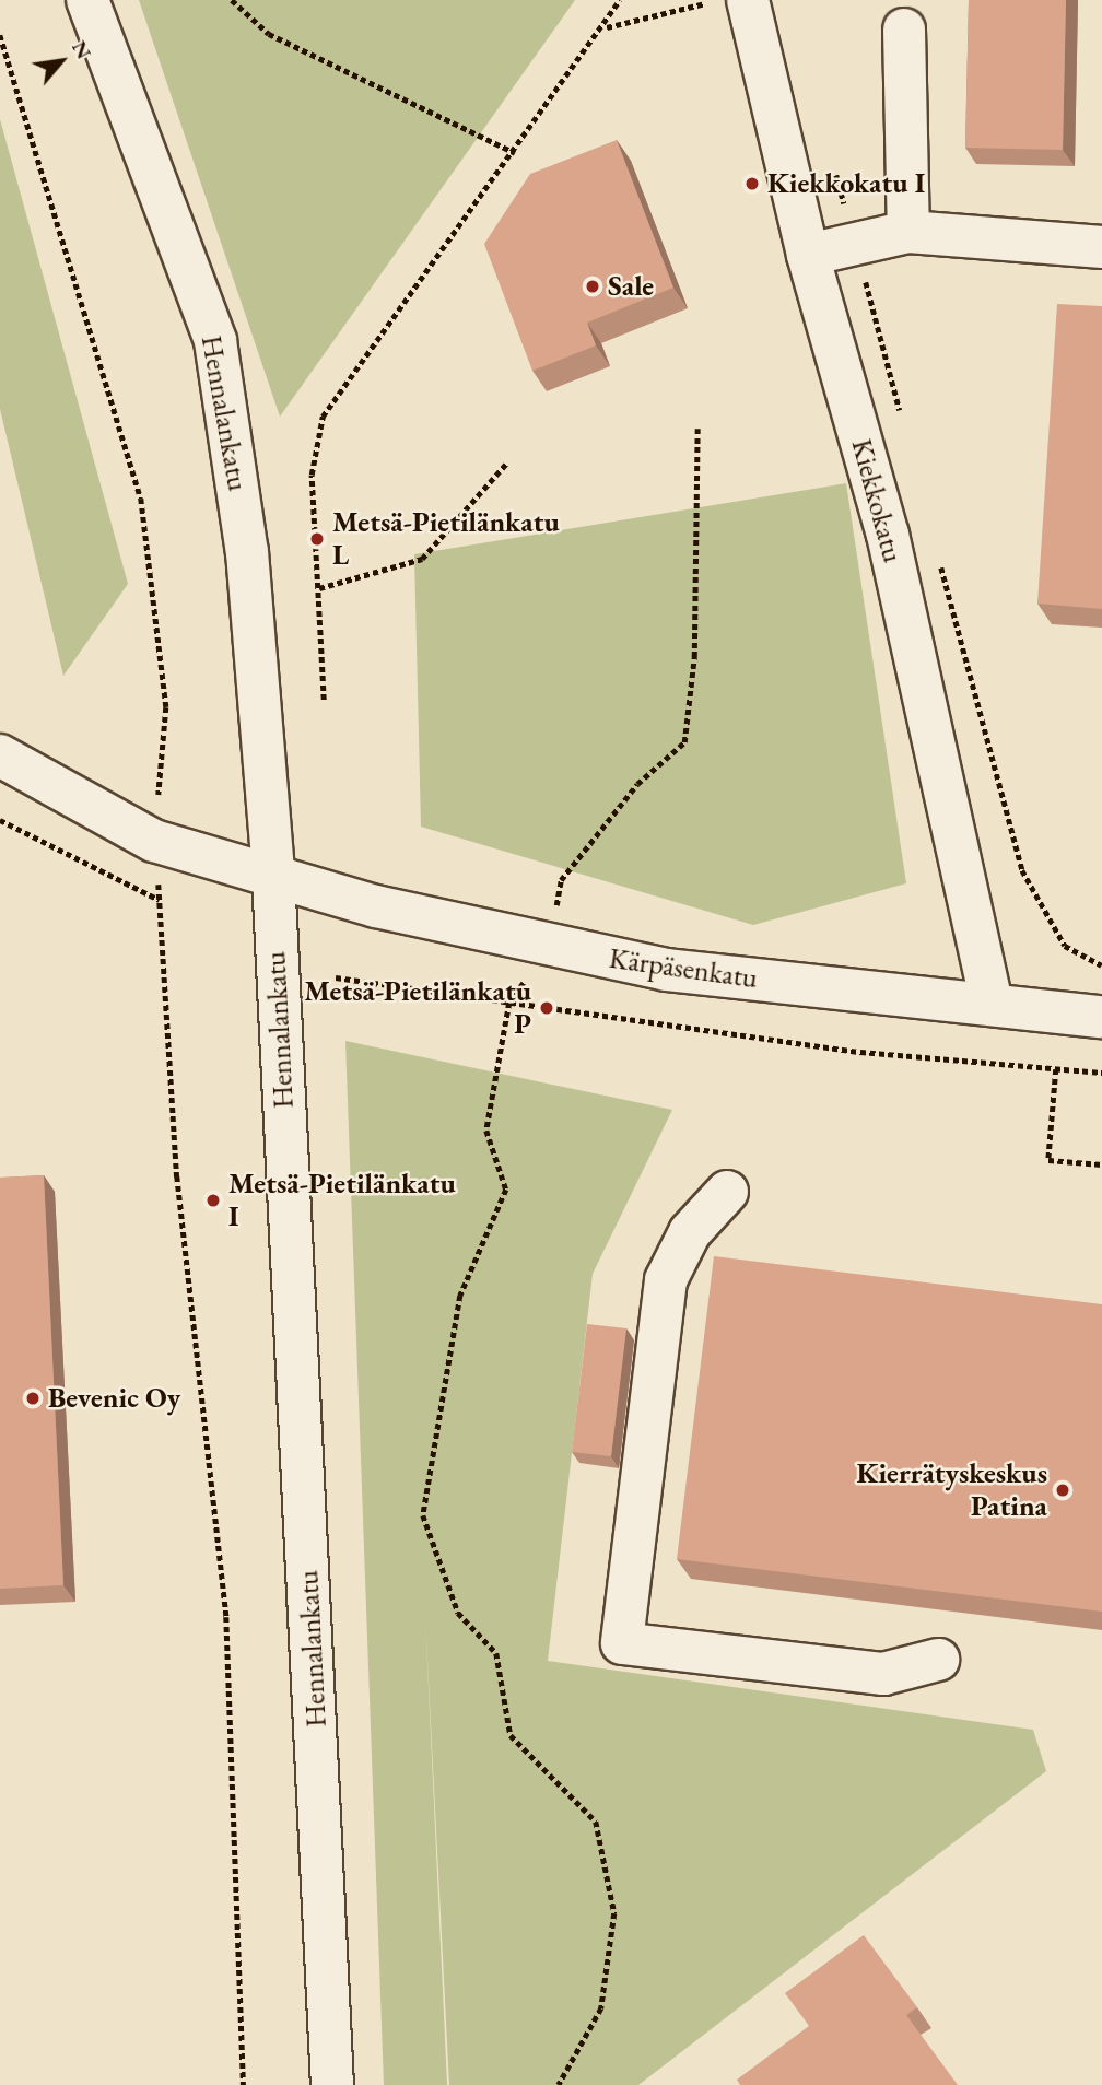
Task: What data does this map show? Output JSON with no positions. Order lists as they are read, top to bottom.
{
  "streets": {
    "street": ["Hennalankatu", "Kiekkokatu", "Kärpäsenkatu"]
  },
  "crossings": [
    ["Hennalankatu", "Kärpäsenkatu"],
    ["Kiekkokatu", "Kärpäsenkatu"]
  ],
  "places": [
    "Kiekkokatu I",
    "Sale",
    "Metsä-Pietilänkatu L",
    "Metsä-Pietilänkatu P",
    "Metsä-Pietilänkatu I",
    "Bevenic Oy",
    "Kierrätyskeskus Patina"
  ],
  "north": "top right"
}
